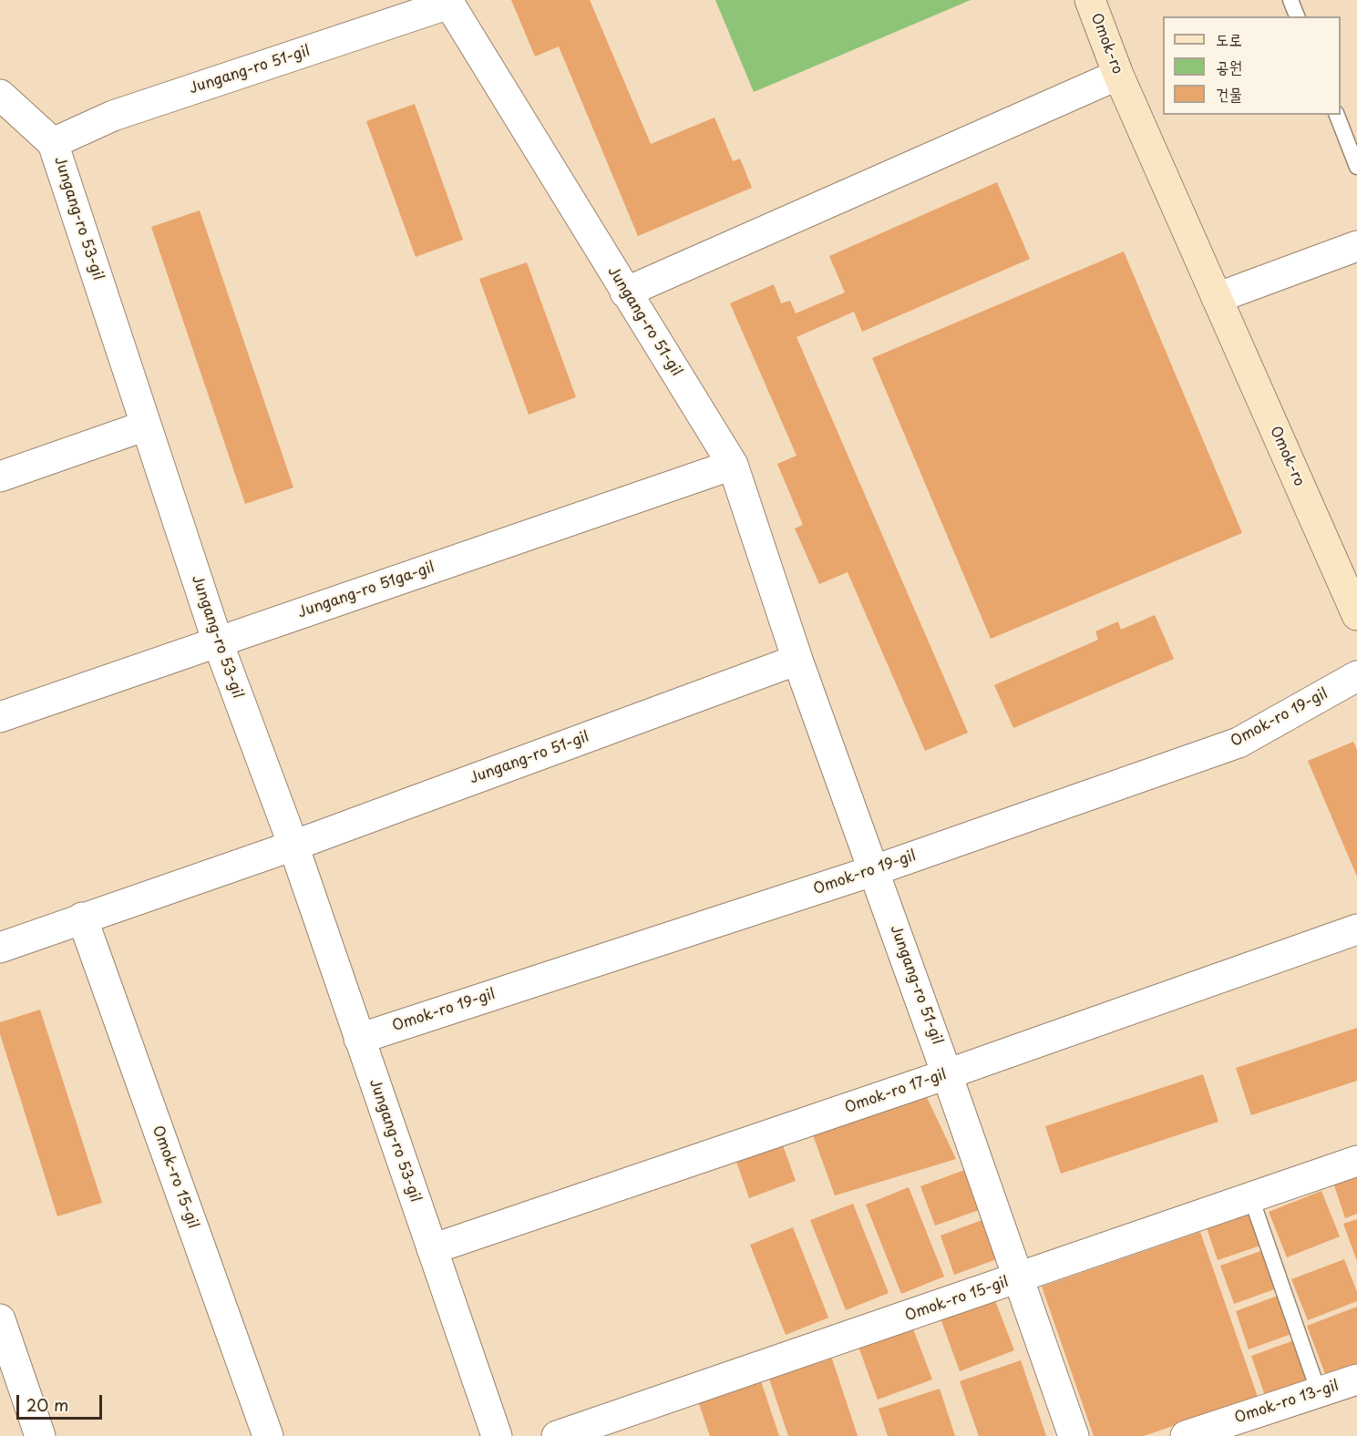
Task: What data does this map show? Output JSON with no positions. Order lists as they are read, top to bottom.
{
  "streets": {
    "main road": ["Omok-ro"],
    "street": [
      "Jungang-ro 51-gil",
      "Jungang-ro 53-gil",
      "Jungang-ro 51ga-gil",
      "Omok-ro 19-gil",
      "Omok-ro 17-gil",
      "Omok-ro 15-gil",
      "Omok-ro 13-gil"
    ]
  },
  "crossings": [
    ["Jungang-ro 51-gil", "Jungang-ro 53-gil"],
    ["Jungang-ro 51-gil", "Jungang-ro 51ga-gil"],
    ["Jungang-ro 51-gil", "Omok-ro 19-gil"],
    ["Jungang-ro 51-gil", "Omok-ro 17-gil"],
    ["Jungang-ro 51-gil", "Omok-ro 15-gil"],
    ["Jungang-ro 53-gil", "Jungang-ro 51ga-gil"],
    ["Jungang-ro 53-gil", "Omok-ro 19-gil"],
    ["Jungang-ro 53-gil", "Omok-ro 17-gil"]
  ],
  "legend": ["도로", "공원", "건물"],
  "scale_bar": "20 m"
}
